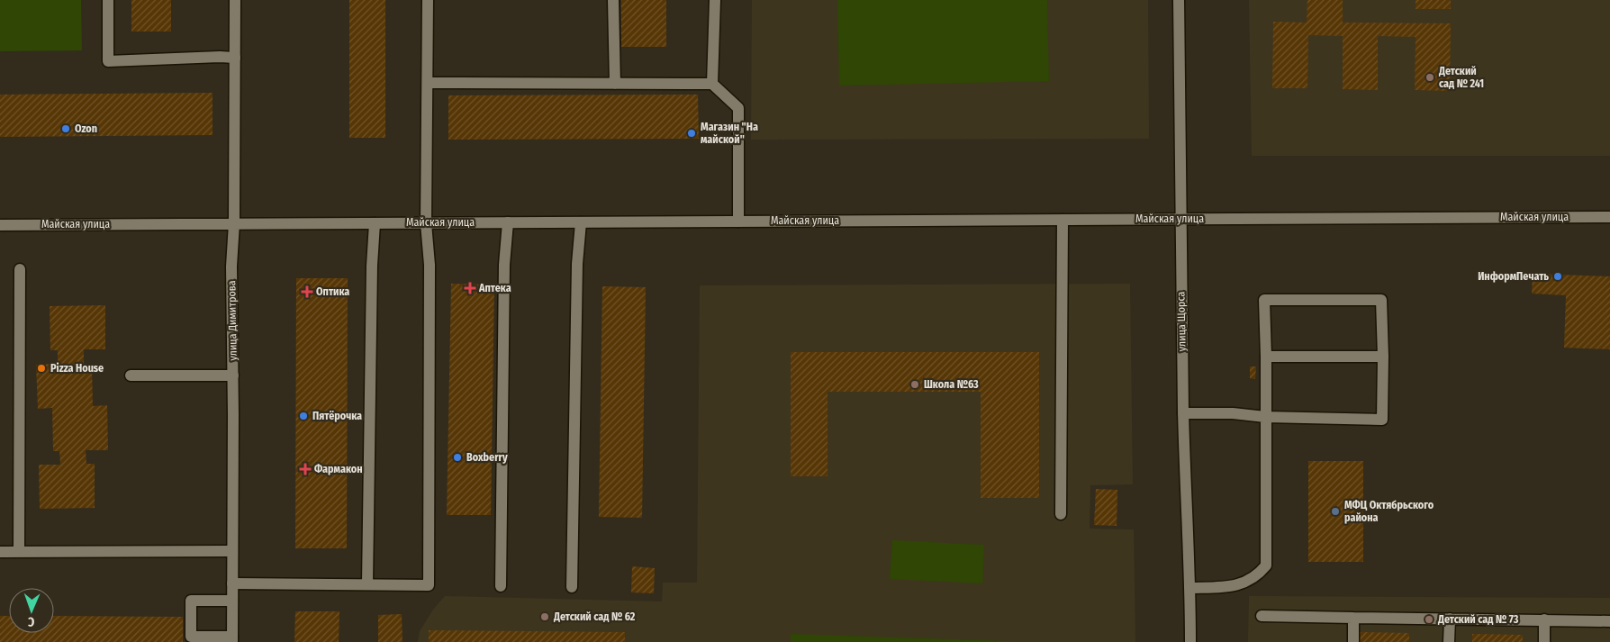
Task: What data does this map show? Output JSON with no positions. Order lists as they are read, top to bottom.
{
  "streets": {
    "street": ["Майская улица", "улица Димитрова", "улица Щорса"]
  },
  "crossings": [
    ["Майская улица", "улица Димитрова"],
    ["Майская улица", "улица Щорса"]
  ],
  "places": {
    "other": [
      "Детский сад № 241",
      "Ozon",
      "Магазин \"На майской\"",
      "ИнформПечать",
      "Pizza House",
      "Школа №63",
      "Пятёрочка",
      "Boxberry",
      "МФЦ Октябрьского района",
      "Детский сад № 62",
      "Детский сад № 73"
    ],
    "health": ["Аптека", "Оптика", "Фармакон"]
  },
  "north": "bottom"
}
